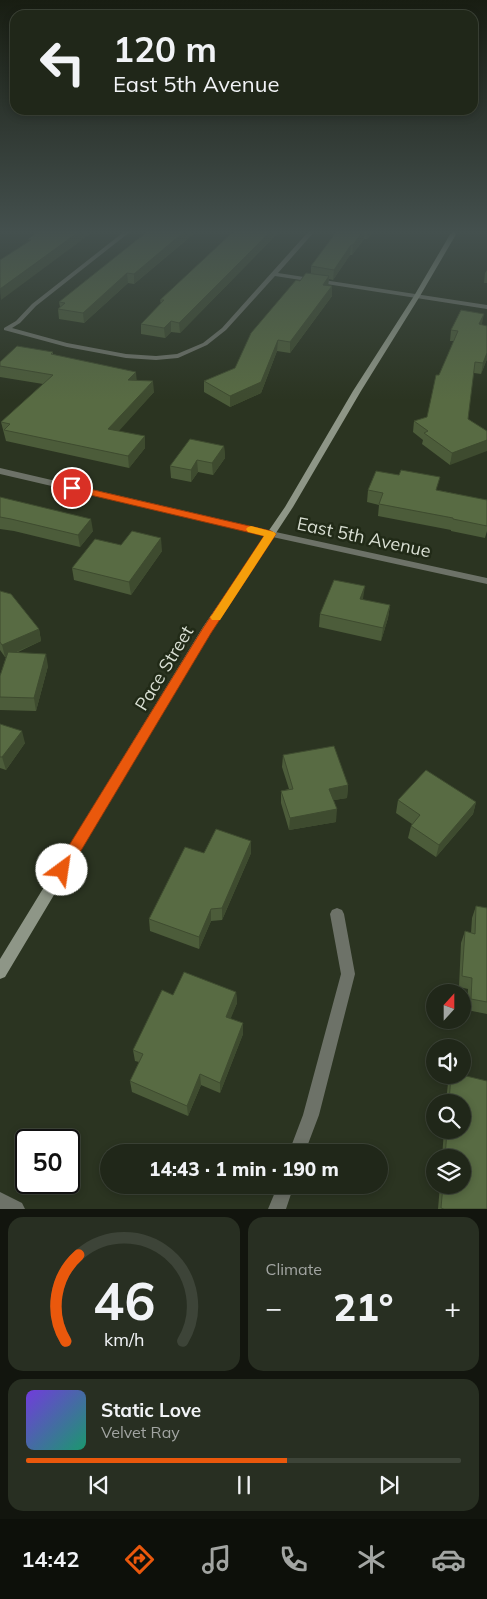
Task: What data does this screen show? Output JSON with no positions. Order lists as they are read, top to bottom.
{
  "streets": {
    "main road": ["Pace Street"],
    "street": ["East 5th Avenue"]
  },
  "crossings": [
    ["East 5th Avenue", "Pace Street"]
  ],
  "north": "top",
  "page": {
    "turn": ["120 m", "East 5th Avenue"],
    "limit": "50",
    "trip": "14:43 · 1 min · 190 m",
    "tile": "Climate",
    "heat": ["−", "21°", "+"],
    "song": ["Static Love", "Velvet Ray"],
    "tabs": "14:42",
    "gauge": ["46", "km/h"]
  }
}
